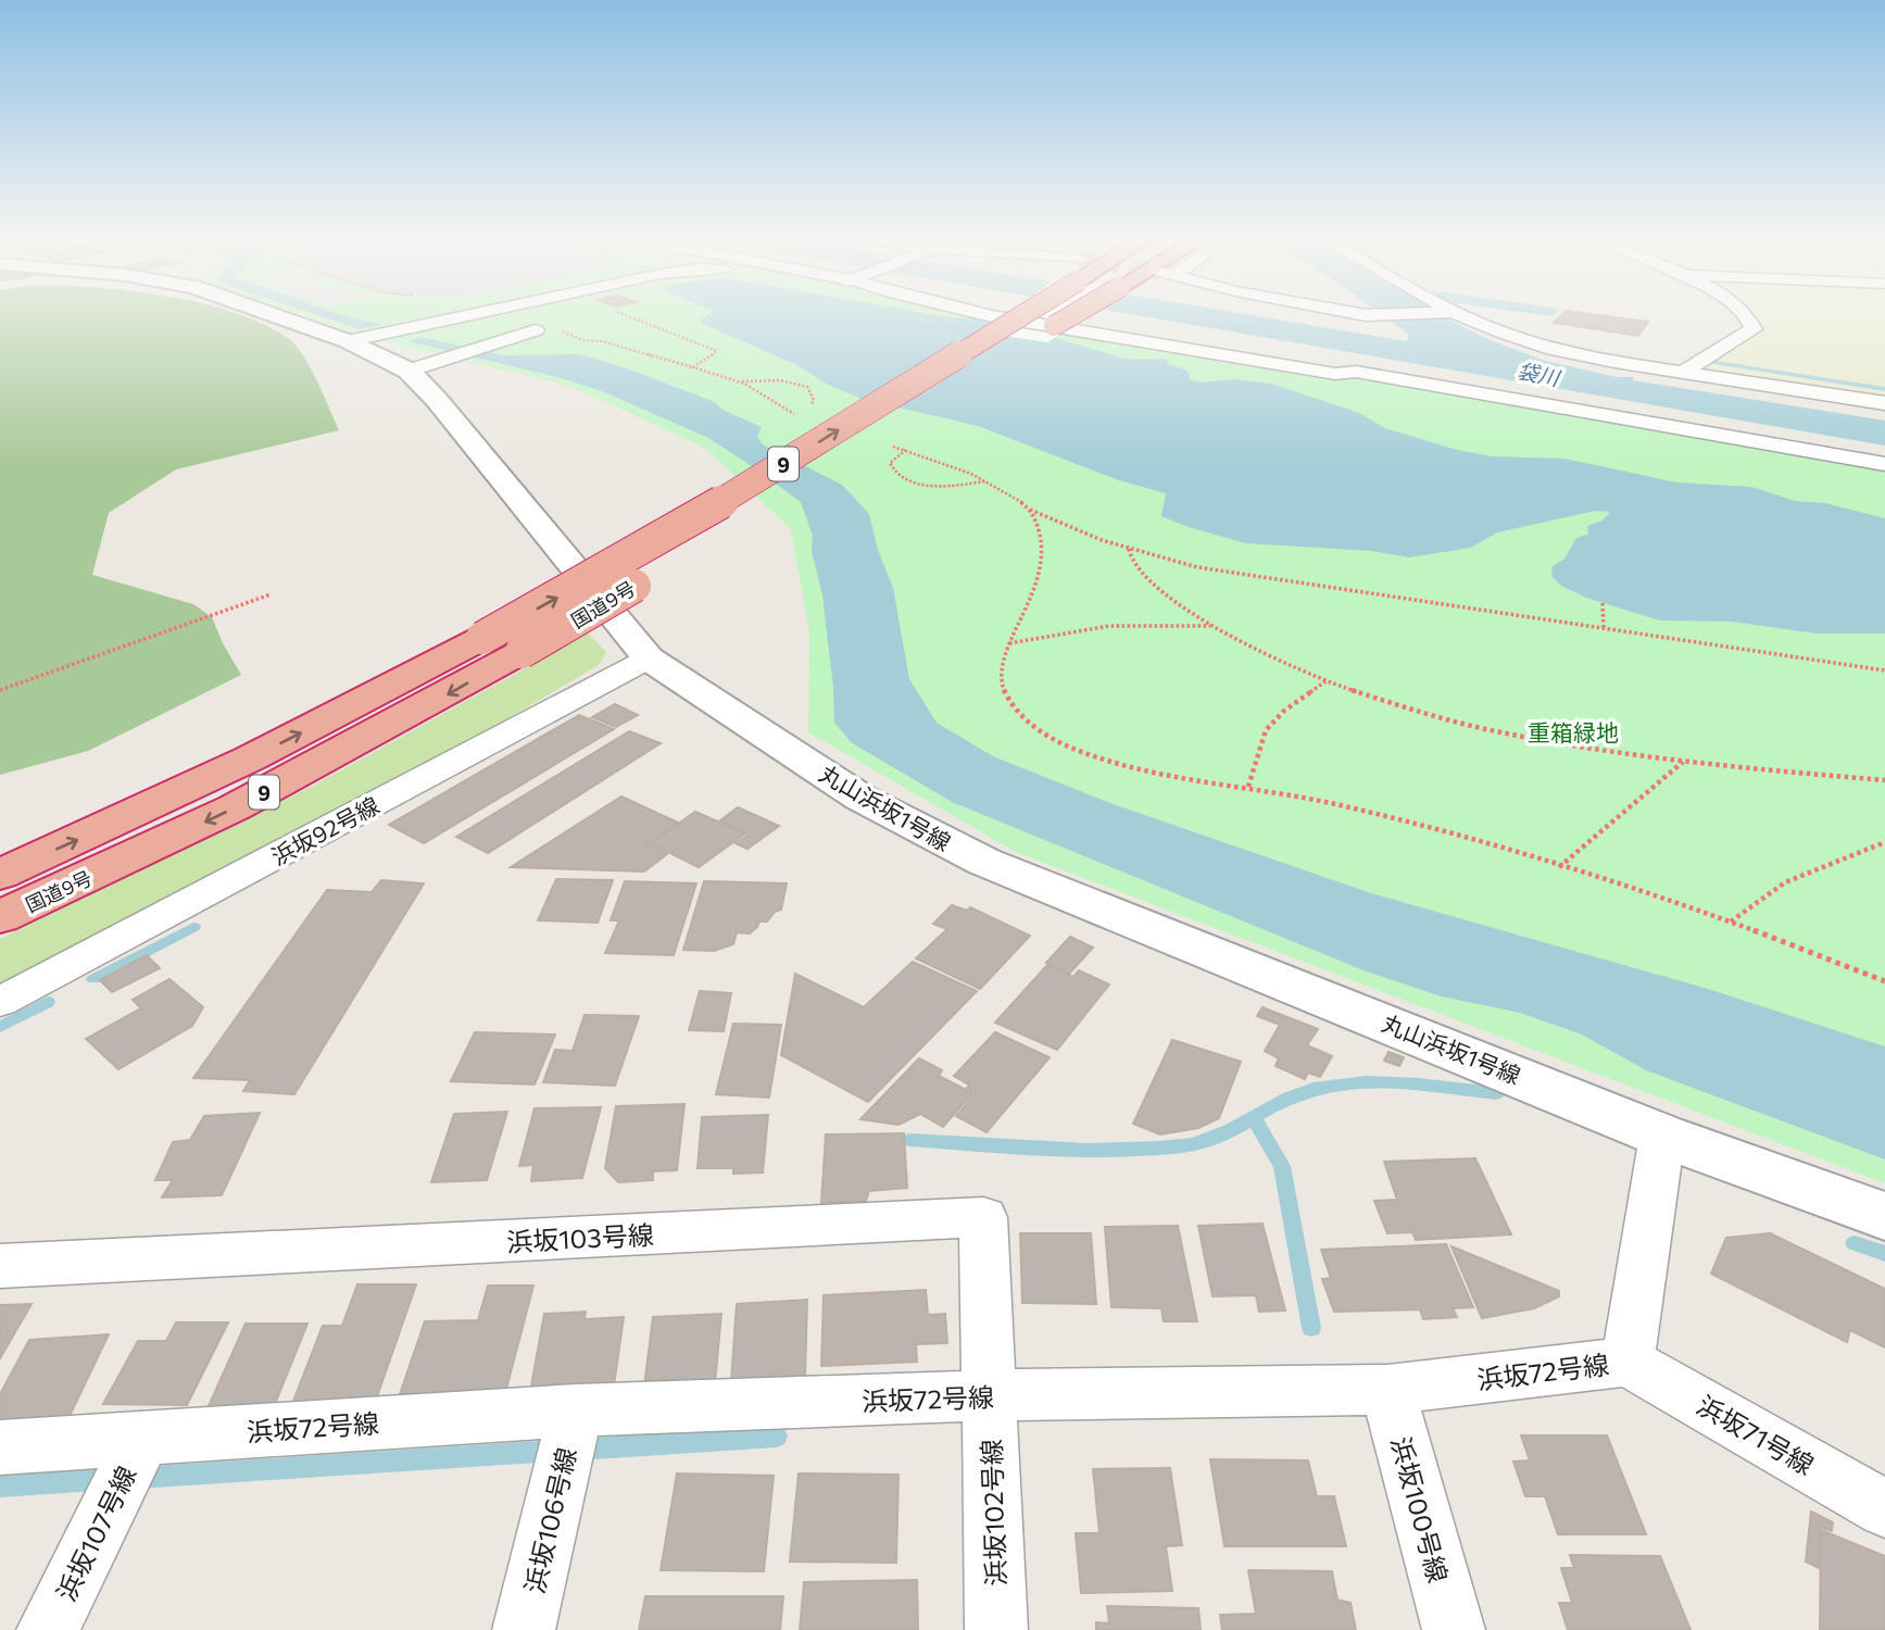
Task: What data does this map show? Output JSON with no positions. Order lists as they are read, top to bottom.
{
  "streets": {
    "highway": ["9", "国道9号"],
    "street": [
      "丸山浜坂1号線",
      "浜坂92号線",
      "浜坂103号線",
      "浜坂72号線",
      "浜坂71号線",
      "浜坂100号線",
      "浜坂102号線",
      "浜坂106号線",
      "浜坂107号線"
    ]
  },
  "crossings": [
    ["丸山浜坂1号線", "浜坂92号線"],
    ["丸山浜坂1号線", "浜坂72号線"],
    ["浜坂103号線", "浜坂72号線"],
    ["浜坂103号線", "浜坂102号線"],
    ["浜坂72号線", "浜坂71号線"],
    ["浜坂72号線", "浜坂100号線"],
    ["浜坂72号線", "浜坂102号線"],
    ["浜坂72号線", "浜坂106号線"],
    ["浜坂72号線", "浜坂107号線"]
  ],
  "water": ["袋川"],
  "parks": ["重箱緑地"]
}
